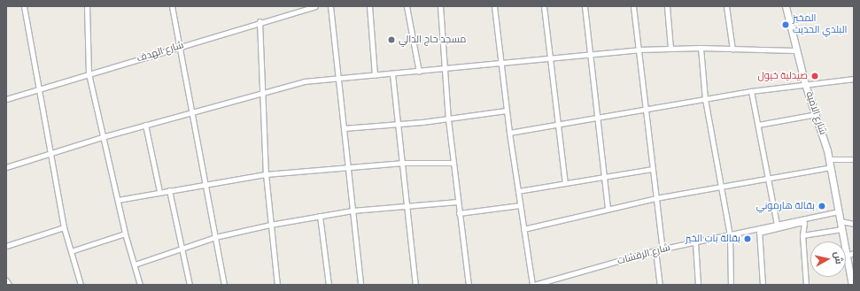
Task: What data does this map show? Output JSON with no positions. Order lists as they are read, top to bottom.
{
  "streets": {
    "street": ["شارع الهدف", "شارع الامية", "شارع الرقشات"]
  },
  "crossings": [
    ["شارع الامية", "شارع الرقشات"]
  ],
  "places": [
    "المخبز البلدي الحديث",
    "مسجد حاج الدالي",
    "صيدلية خيول",
    "بقالة هارموني",
    "بقالة باب الخير"
  ],
  "north": "right"
}
